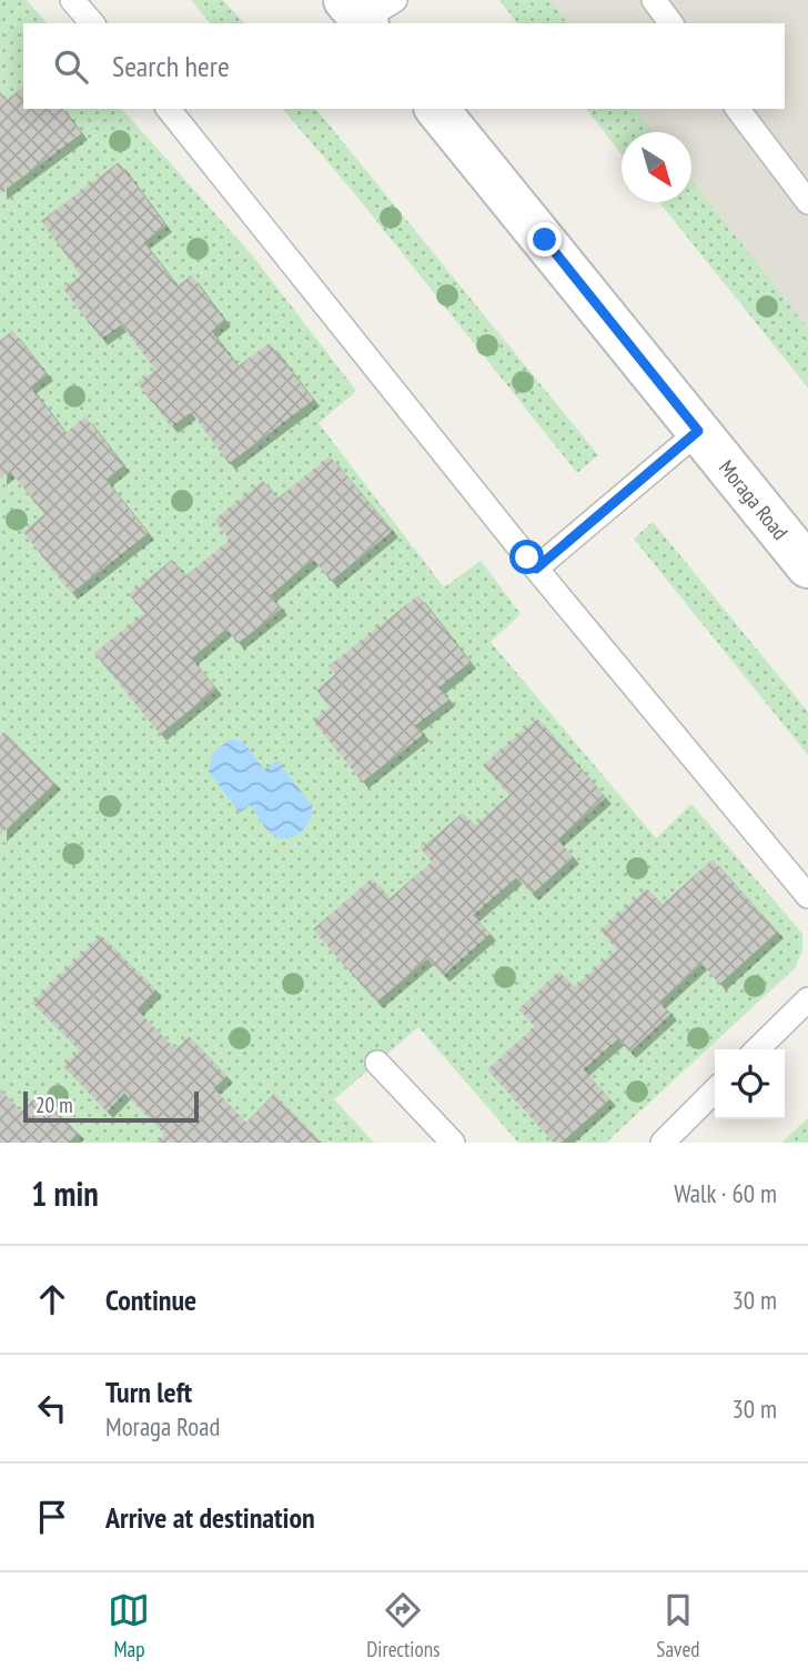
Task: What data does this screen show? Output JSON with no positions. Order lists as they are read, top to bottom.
{
  "streets": {
    "street": ["Moraga Road"]
  },
  "scale_bar": "20 m",
  "north": "bottom right",
  "page": {
    "search": "Search here",
    "scale": "20 m",
    "heading": ["1 min", "Walk · 60 m"],
    "list": [
      ["Continue", "30 m"],
      ["Turn left", "Moraga Road", "30 m"],
      "Arrive at destination"
    ],
    "nav": ["Map", "Directions", "Saved"]
  }
}
